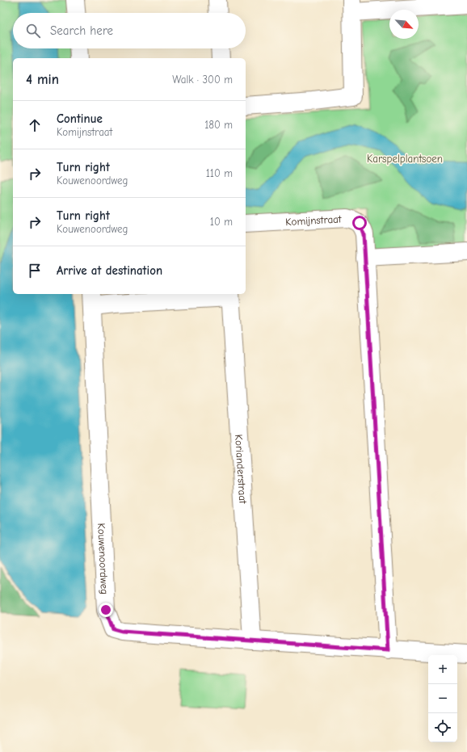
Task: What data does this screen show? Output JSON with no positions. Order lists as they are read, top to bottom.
{
  "streets": {
    "street": ["Komijnstraat", "Korianderstraat", "Kouwenoordweg"]
  },
  "crossings": [
    ["Komijnstraat", "Kouwenoordweg"],
    ["Korianderstraat", "Kouwenoordweg"]
  ],
  "parks": ["Karspelplantsoen"],
  "north": "bottom right",
  "page": {
    "search": "Search here",
    "heading": ["4 min", "Walk · 300 m"],
    "list": [
      ["Continue", "Komijnstraat", "180 m"],
      ["Turn right", "Kouwenoordweg", "110 m"],
      ["Turn right", "Kouwenoordweg", "10 m"],
      "Arrive at destination"
    ],
    "map_buttons": ["+", "−"]
  }
}
